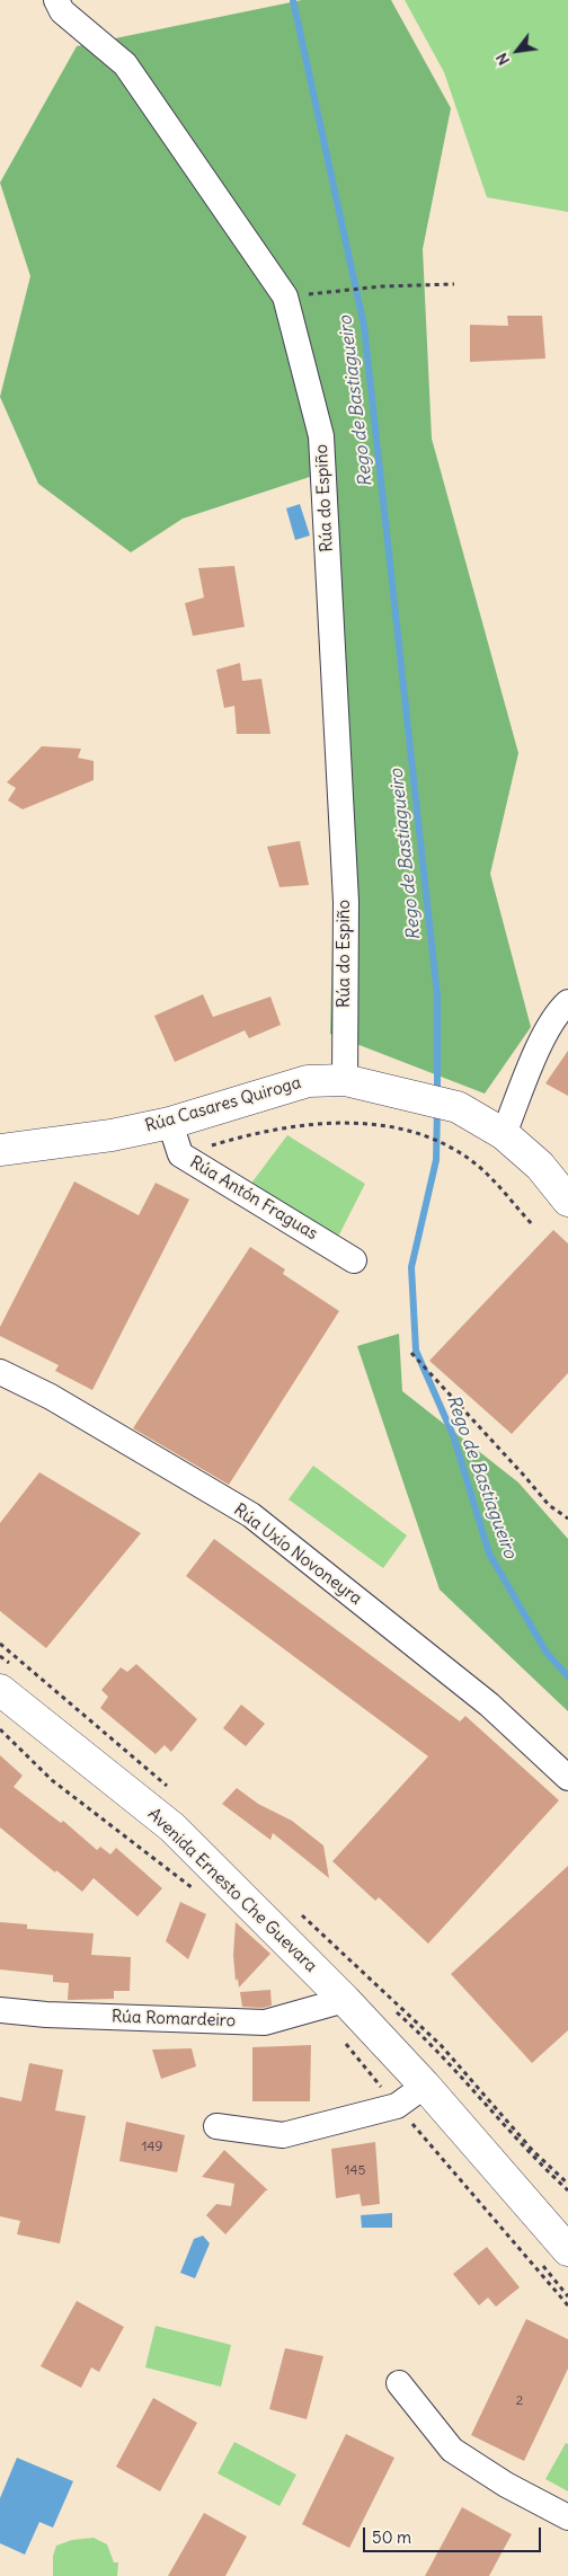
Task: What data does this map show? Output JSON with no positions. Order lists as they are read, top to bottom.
{
  "streets": {
    "main road": ["Rúa Casares Quiroga", "Avenida Ernesto Che Guevara"],
    "street": [
      "Rúa do Espiño",
      "Rúa Antón Fraguas",
      "Rúa Uxío Novoneyra",
      "Rúa Romardeiro"
    ]
  },
  "crossings": [
    ["Rúa do Espiño", "Rúa Casares Quiroga"],
    ["Rúa Casares Quiroga", "Rúa Antón Fraguas"],
    ["Avenida Ernesto Che Guevara", "Rúa Romardeiro"]
  ],
  "water": ["Rego de Bastiagueiro"],
  "house_numbers": ["149", "145", "2"],
  "scale_bar": "50 m",
  "north": "bottom left"
}
